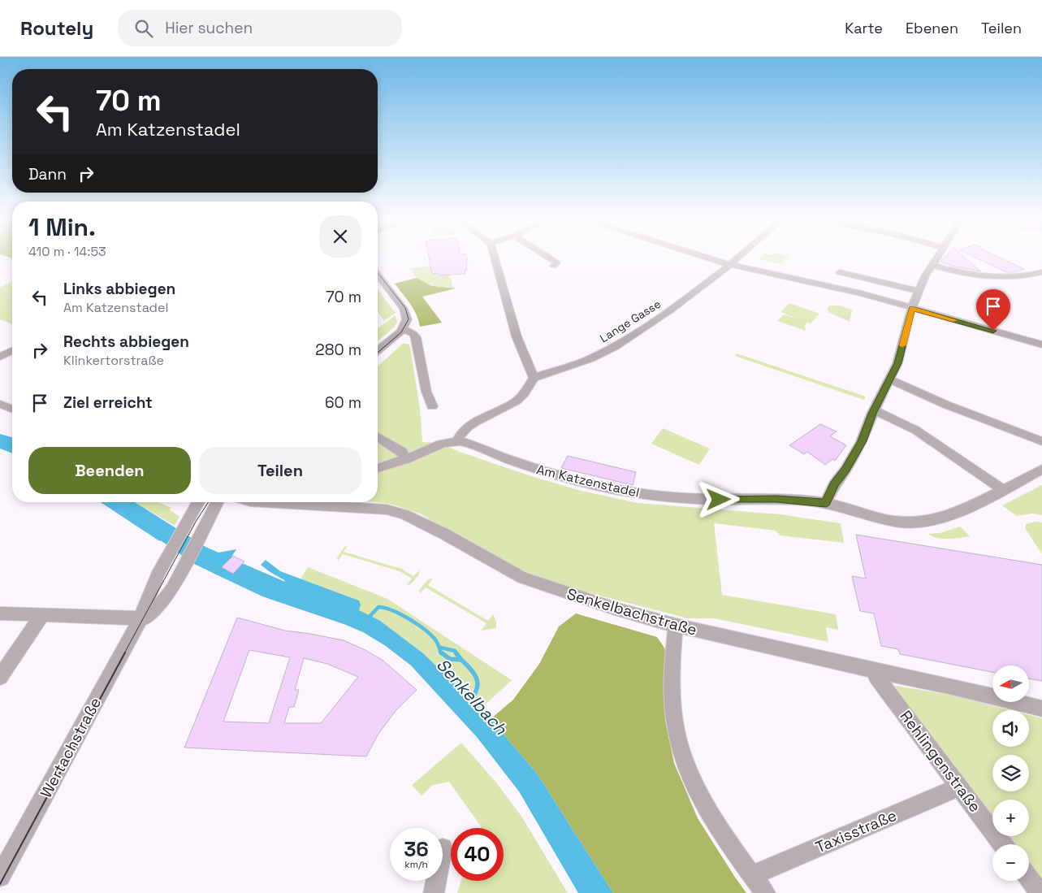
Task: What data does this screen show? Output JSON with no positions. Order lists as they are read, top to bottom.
{
  "streets": {
    "street": [
      "Lange Gasse",
      "Am Katzenstadel",
      "Senkelbachstraße",
      "Wertachstraße",
      "Rehlingenstraße",
      "Taxisstraße"
    ]
  },
  "crossings": [
    ["Senkelbachstraße", "Rehlingenstraße"],
    ["Rehlingenstraße", "Taxisstraße"]
  ],
  "water": ["Senkelbach"],
  "north": "left",
  "page": {
    "header": "Routely",
    "search": "Hier suchen",
    "nav": ["Karte", "Ebenen", "Teilen"],
    "turn": ["70 m", "Am Katzenstadel"],
    "then": "Dann",
    "heading": ["1 Min.", "410 m · 14:53"],
    "list": [
      {
        "name": "Links abbiegen",
        "note": "Am Katzenstadel",
        "value": "70 m"
      },
      {
        "name": "Rechts abbiegen",
        "note": "Klinkertorstraße",
        "value": "280 m"
      },
      {
        "name": "Ziel erreicht",
        "value": "60 m"
      }
    ],
    "buttons": ["Beenden", "Teilen"],
    "map_buttons": ["+", "−"],
    "speed": "36 km/h",
    "limit": "40"
  }
}
